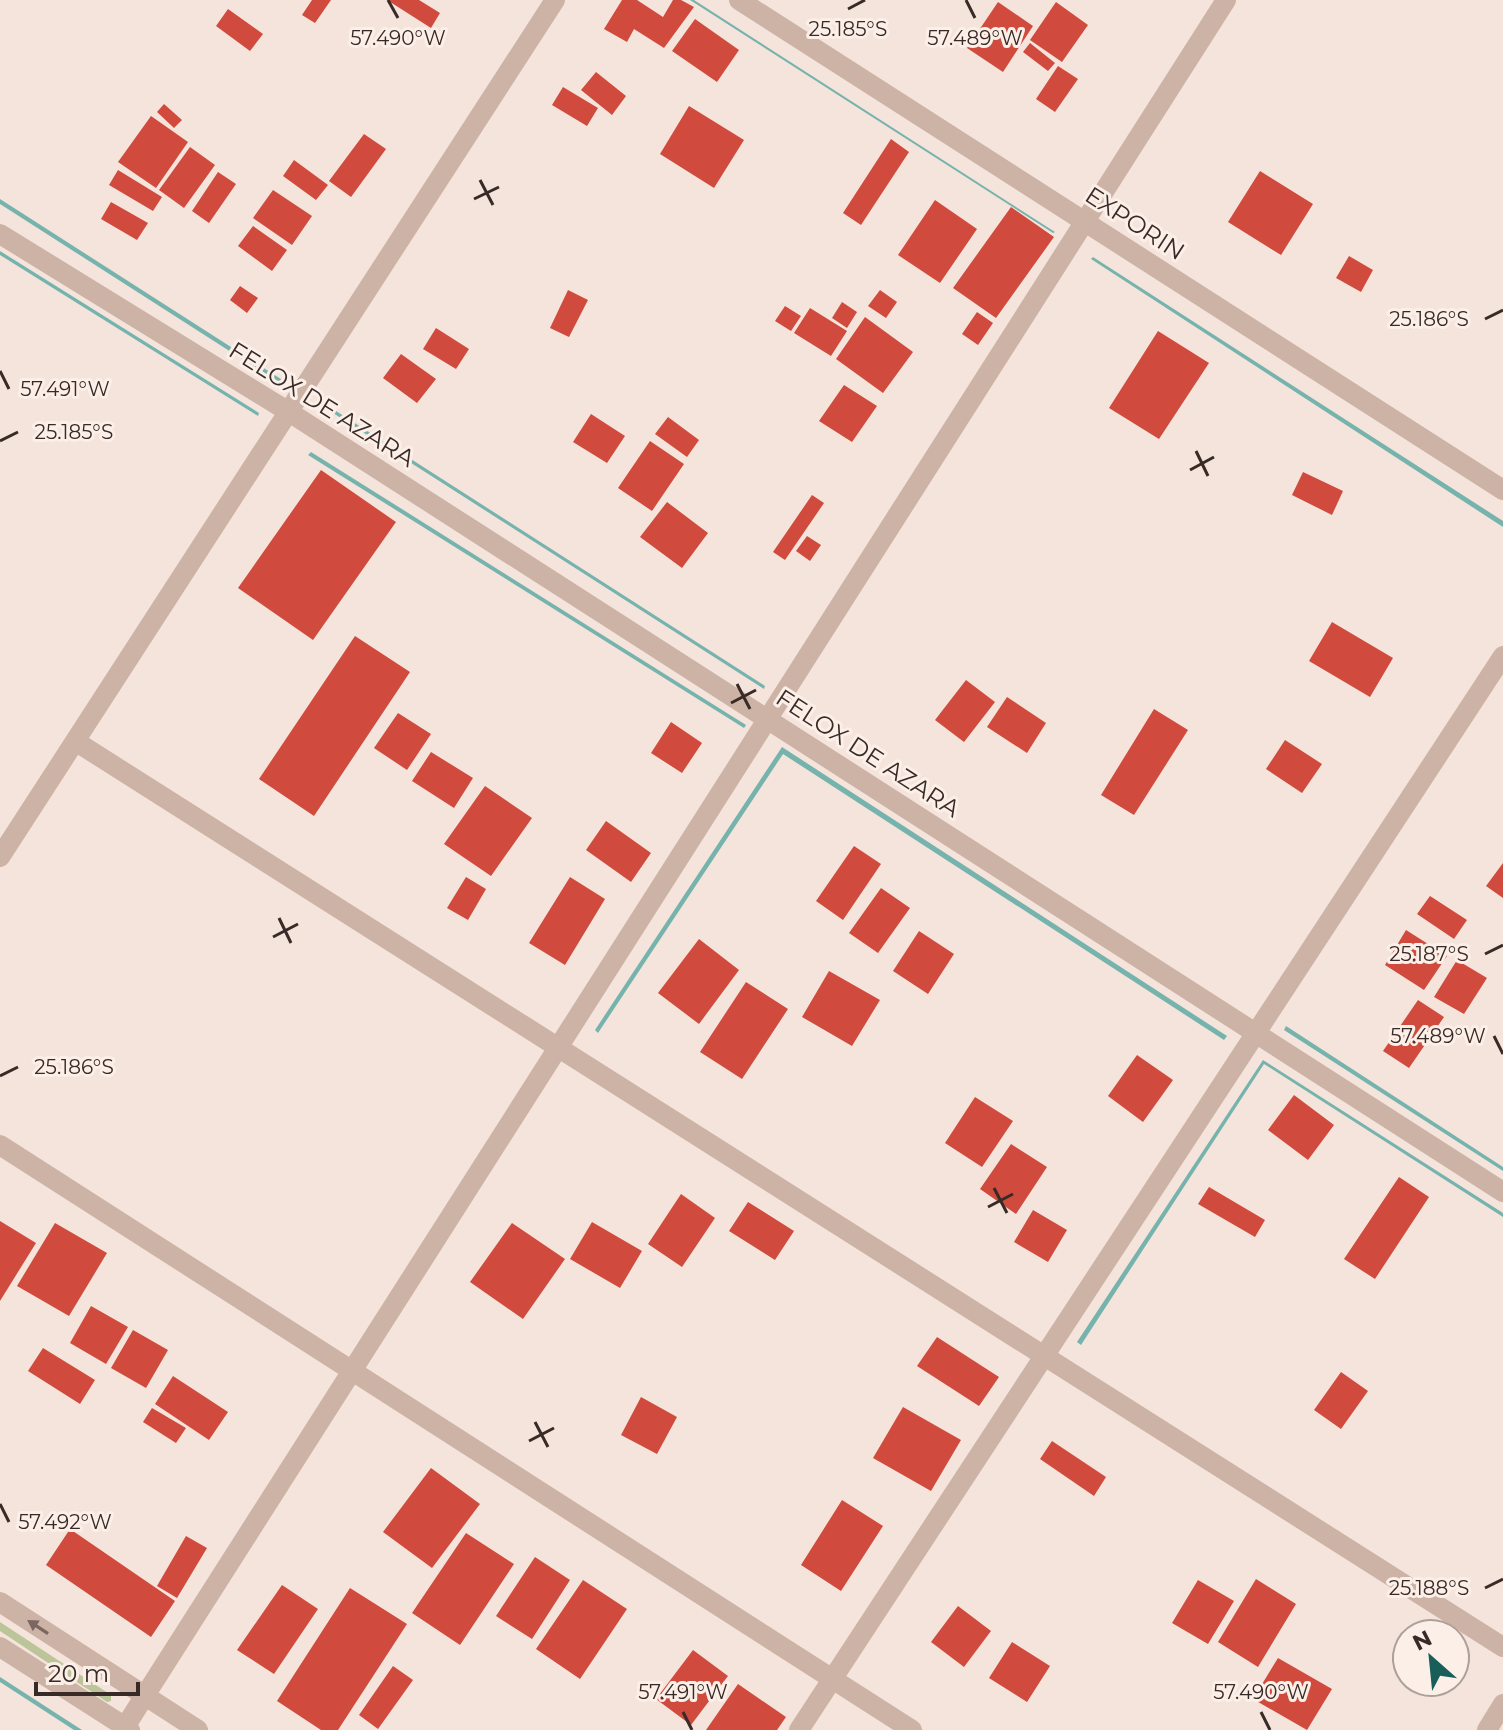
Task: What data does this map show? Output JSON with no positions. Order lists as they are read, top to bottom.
{
  "streets": {
    "street": ["EXPORIN", "FELOX DE AZARA"]
  },
  "scale_bar": "20 m",
  "north": "top left",
  "coordinates": [
    "25.185°S",
    "57.490°W",
    "57.489°W",
    "25.186°S",
    "57.491°W",
    "25.187°S",
    "57.492°W",
    "25.188°S"
  ]
}
